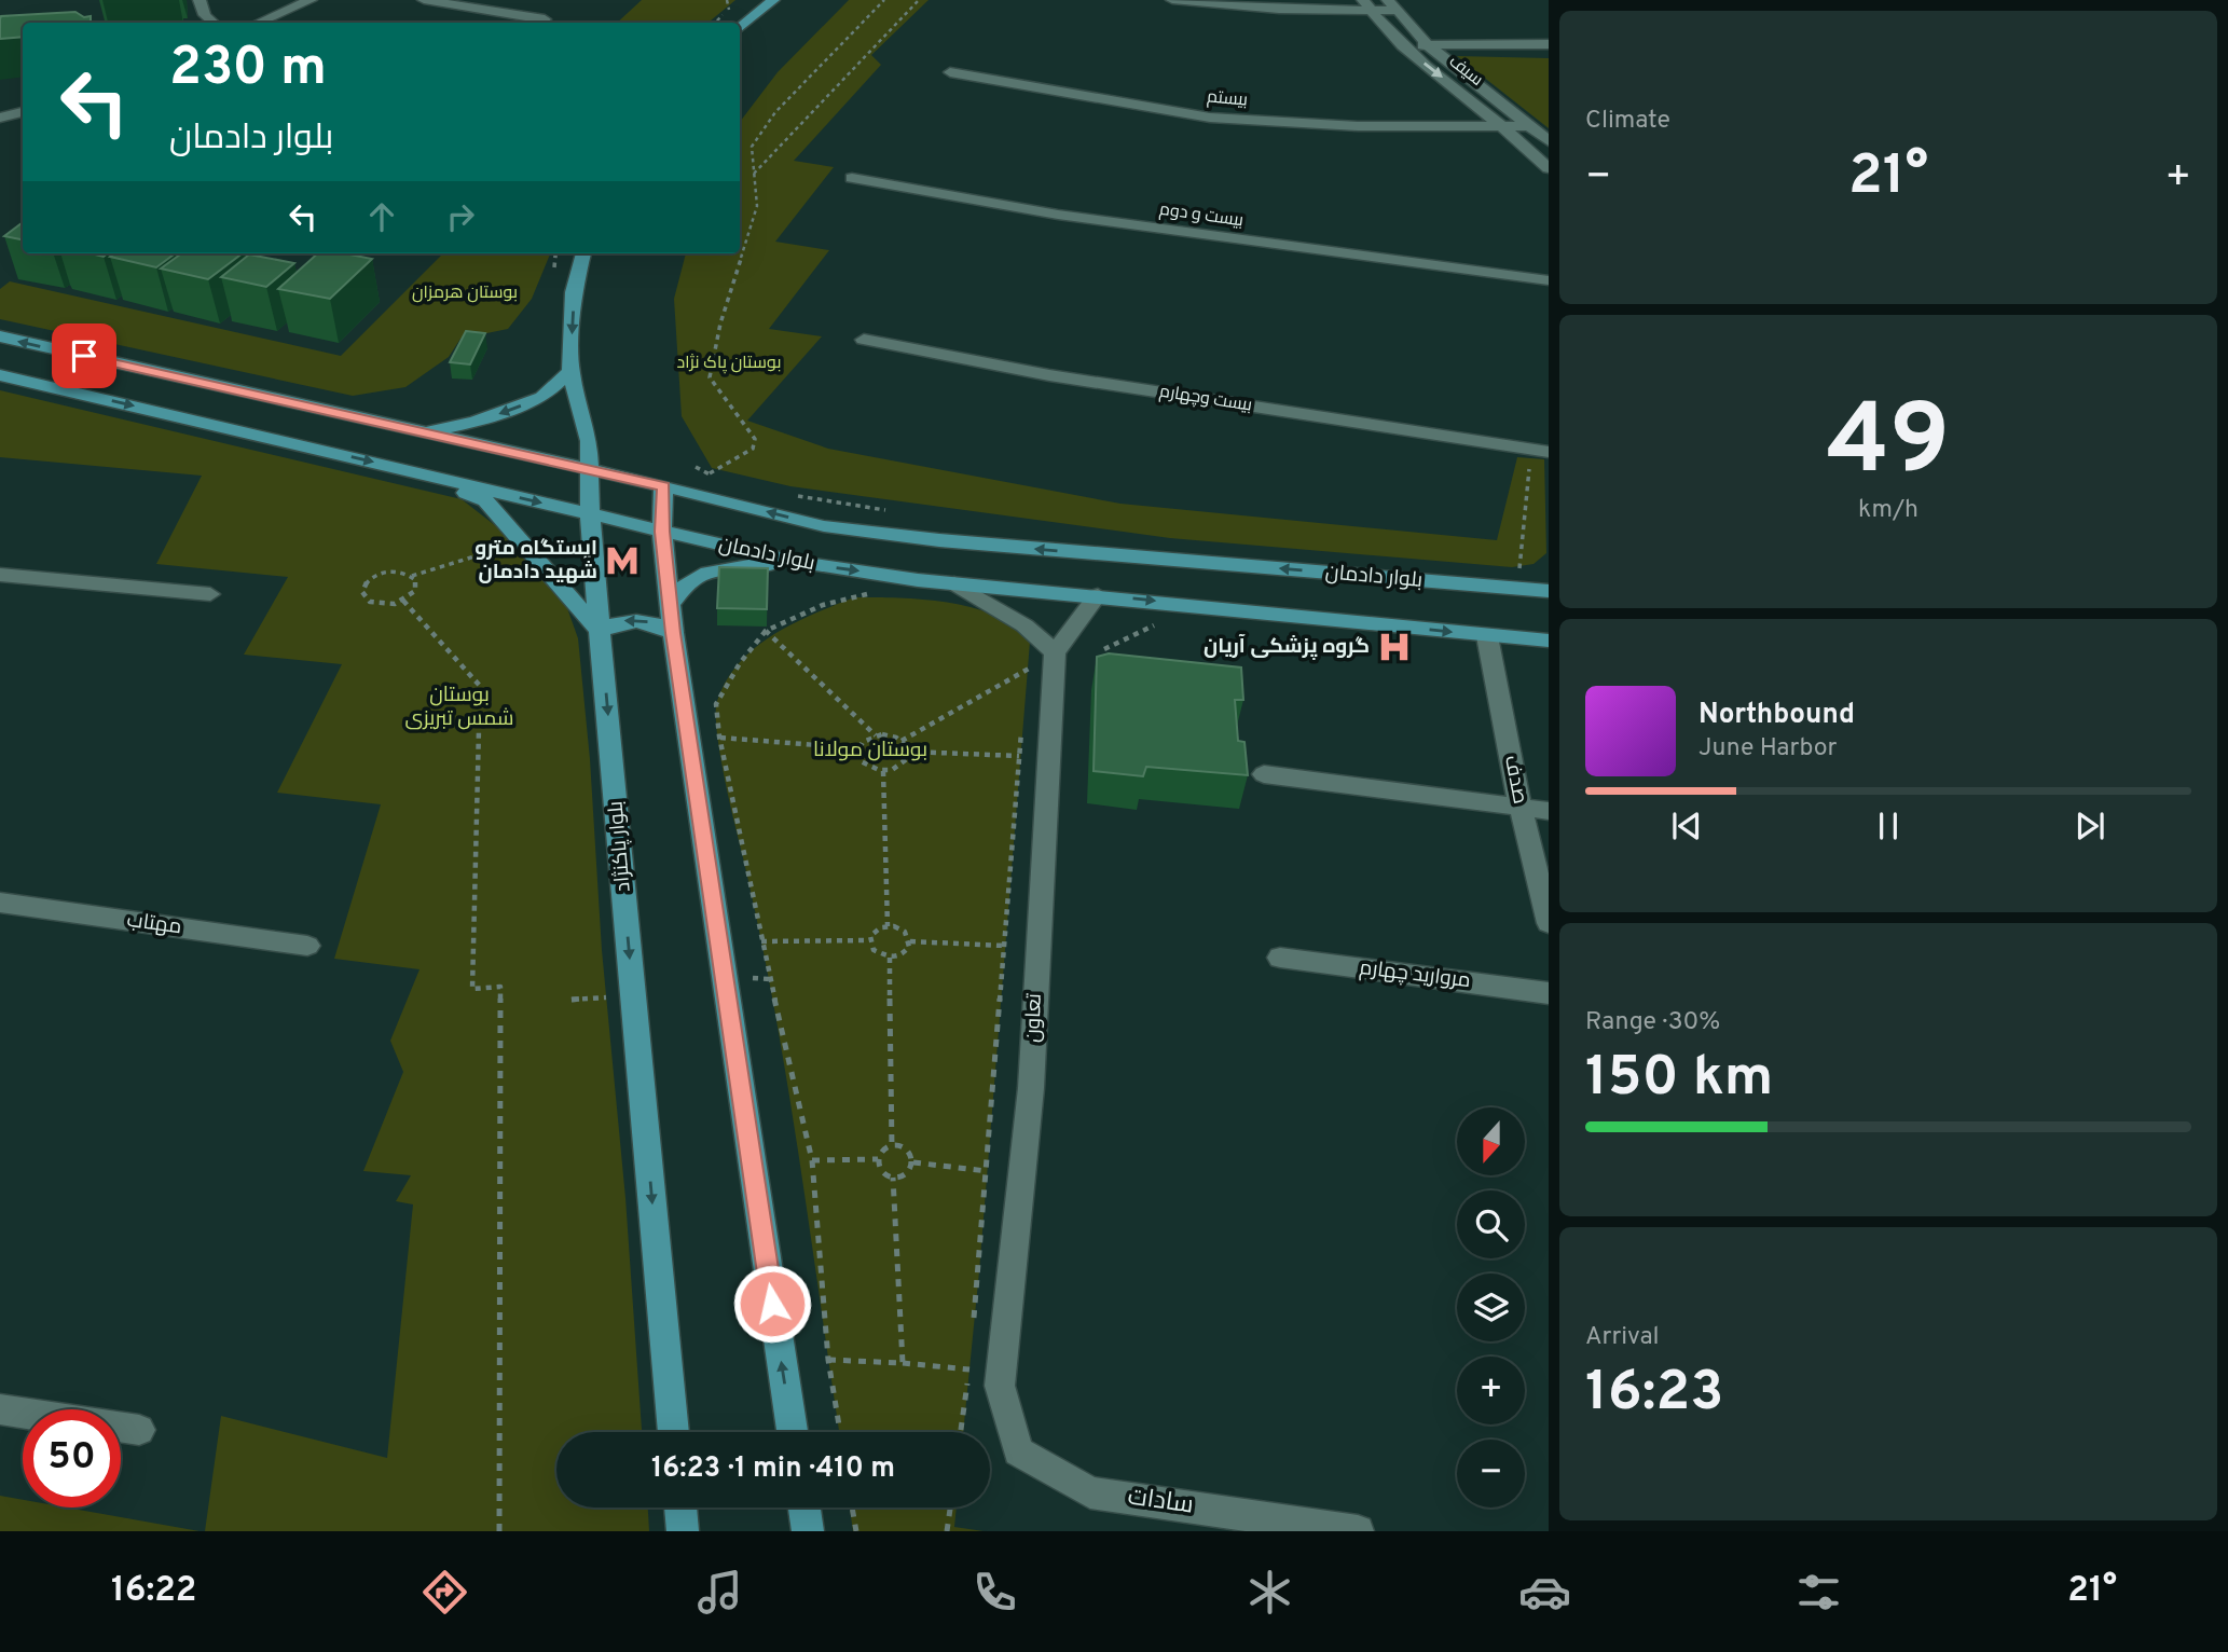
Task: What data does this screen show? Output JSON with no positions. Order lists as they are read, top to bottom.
{
  "streets": {
    "main road": ["بلوار دادمان", "بلوار پاکنژاد"],
    "street": [
      "سیف",
      "بیستم",
      "بیست و دوم",
      "بیست وچهارم",
      "صدف",
      "مهتاب",
      "مروارید چهارم",
      "تعاون",
      "سادات"
    ]
  },
  "crossings": [
    ["سیف", "بیستم"],
    ["بلوار دادمان", "صدف"],
    ["بلوار دادمان", "بلوار پاکنژاد"],
    ["تعاون", "سادات"]
  ],
  "parks": [
    "بوستان هرمزان",
    "بوستان پاک نژاد",
    "بوستان شمس تبریزی",
    "بوستان مولانا"
  ],
  "places": {
    "metro station": ["ایستگاه مترو شهید دادمان"],
    "hospital": ["گروه پزشکی آریان"]
  },
  "north": "bottom",
  "page": {
    "tile": [
      "Climate",
      ["49", "km/h"],
      ["Range · 30%", "150 km"],
      ["Arrival", "16:23"]
    ],
    "turn": ["230 m", "بلوار دادمان"],
    "heat": ["−", "21°", "+"],
    "song": ["Northbound", "June Harbor"],
    "map_buttons": ["+", "−"],
    "limit": "50",
    "trip": "16:23 · 1 min · 410 m",
    "tabs": ["16:22", "21°"]
  }
}
